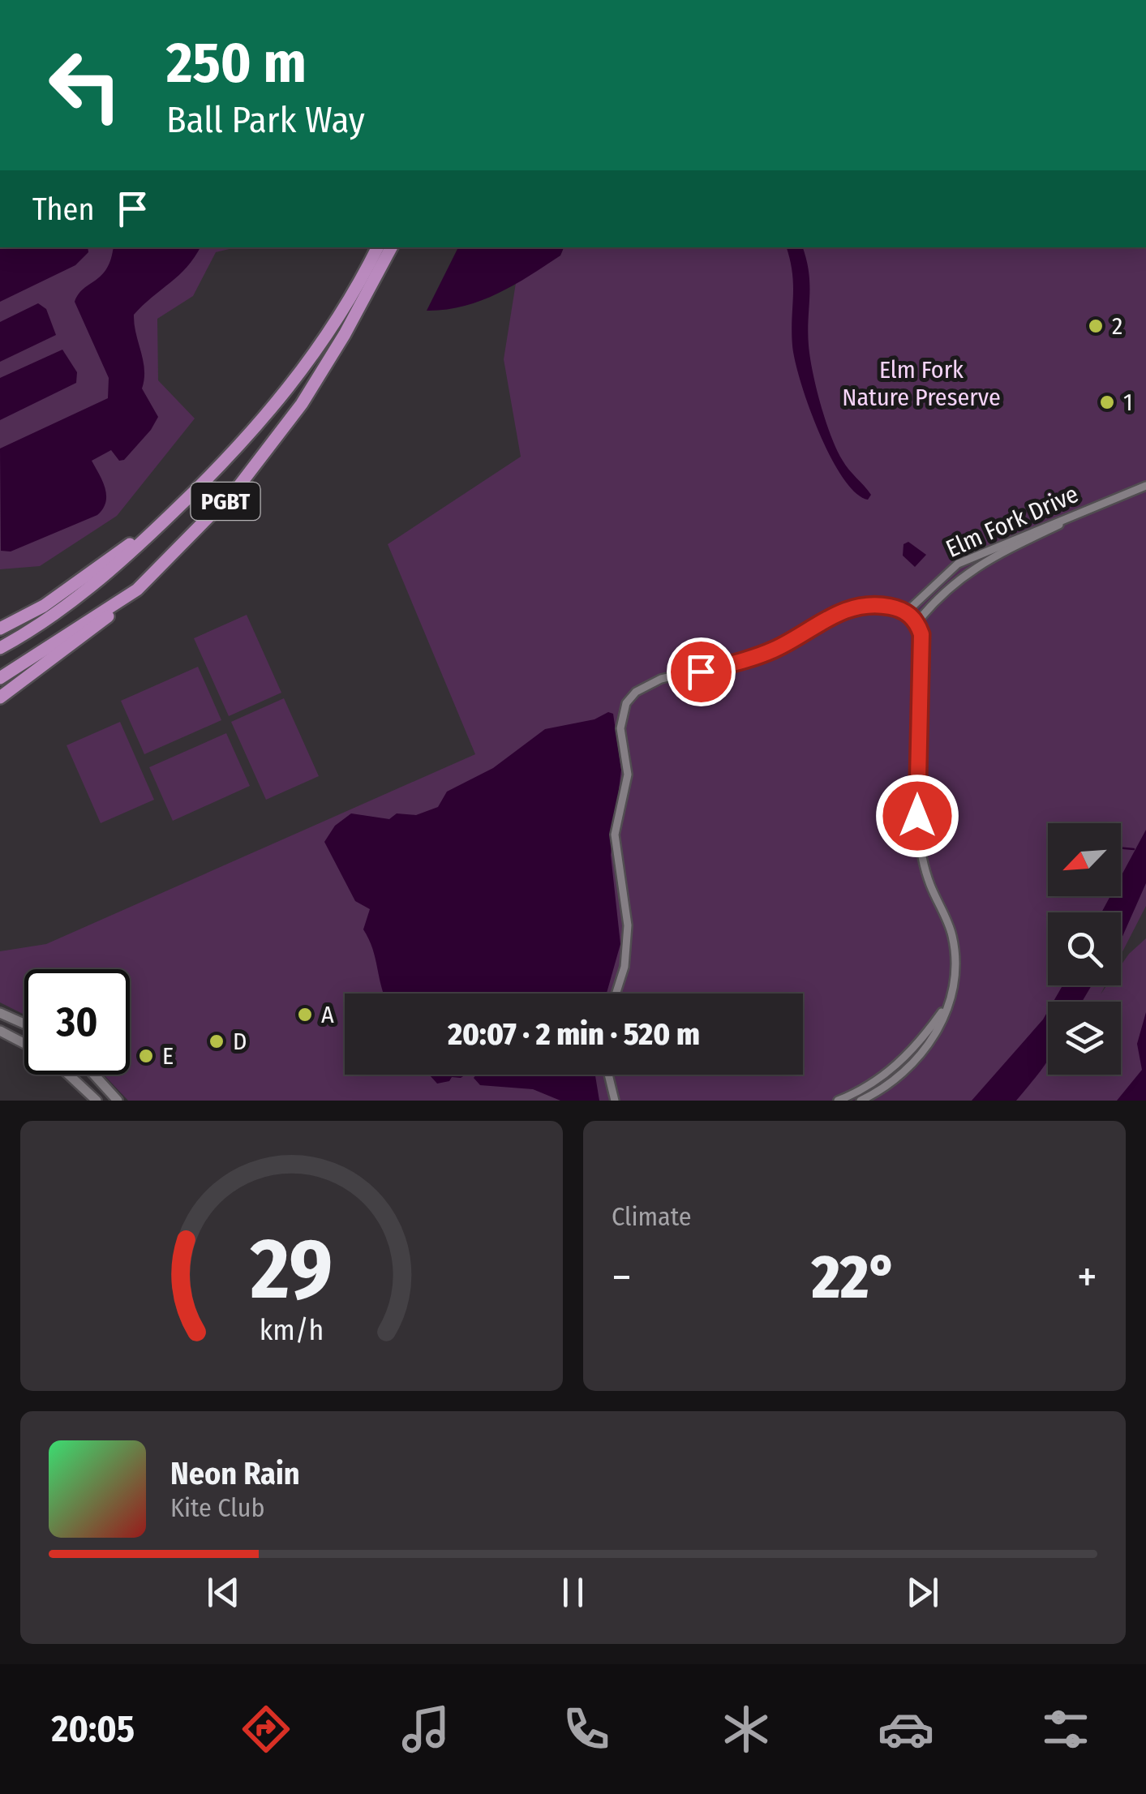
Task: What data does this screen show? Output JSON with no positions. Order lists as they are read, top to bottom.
{
  "streets": {
    "highway": ["PGBT"],
    "street": ["Elm Fork Drive"]
  },
  "parks": ["Elm Fork Nature Preserve"],
  "places": [
    "2",
    "1",
    "A",
    "D",
    "E"
  ],
  "north": "bottom left",
  "page": {
    "turn": ["250 m", "Ball Park Way"],
    "then": "Then",
    "limit": "30",
    "trip": "20:07 · 2 min · 520 m",
    "tile": "Climate",
    "heat": ["−", "22°", "+"],
    "song": ["Neon Rain", "Kite Club"],
    "tabs": "20:05",
    "gauge": ["29", "km/h"]
  }
}
